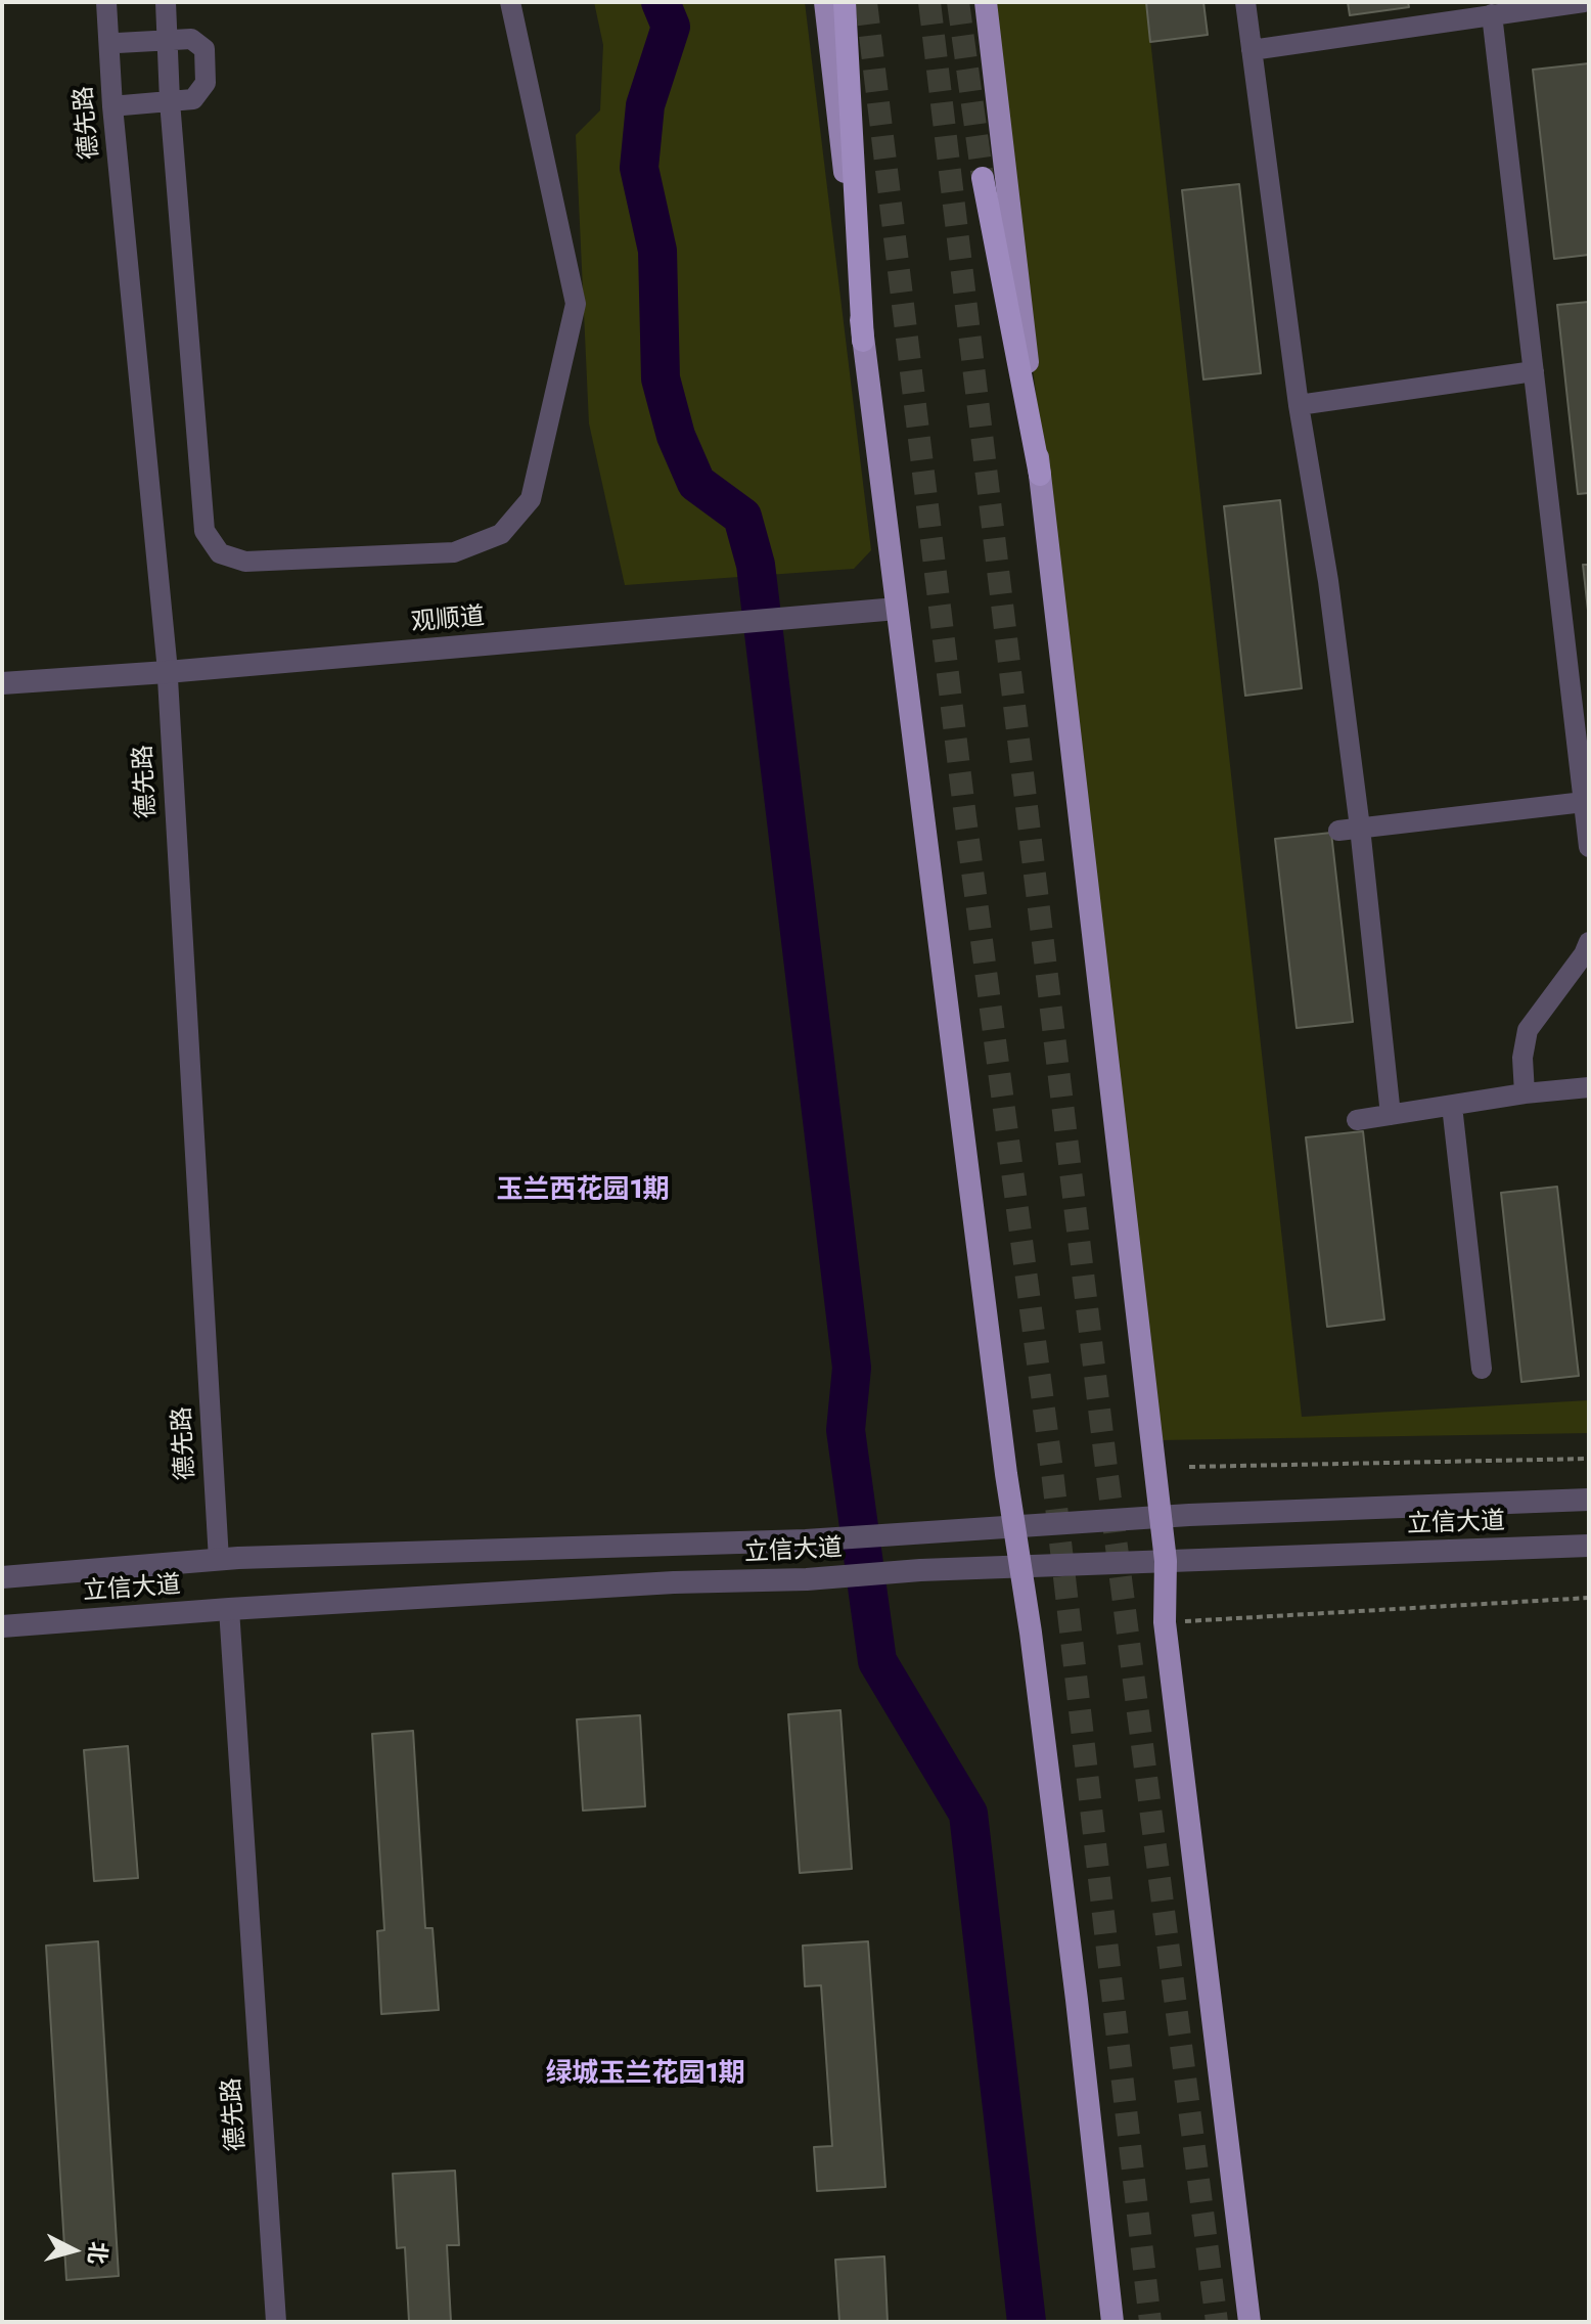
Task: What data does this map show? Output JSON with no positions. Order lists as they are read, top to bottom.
{
  "streets": {
    "street": ["德先路", "观顺道", "立信大道"]
  },
  "crossings": [
    ["德先路", "观顺道"],
    ["德先路", "立信大道"]
  ],
  "districts": ["玉兰西花园1期", "绿城玉兰花园1期"],
  "north": "right"
}
